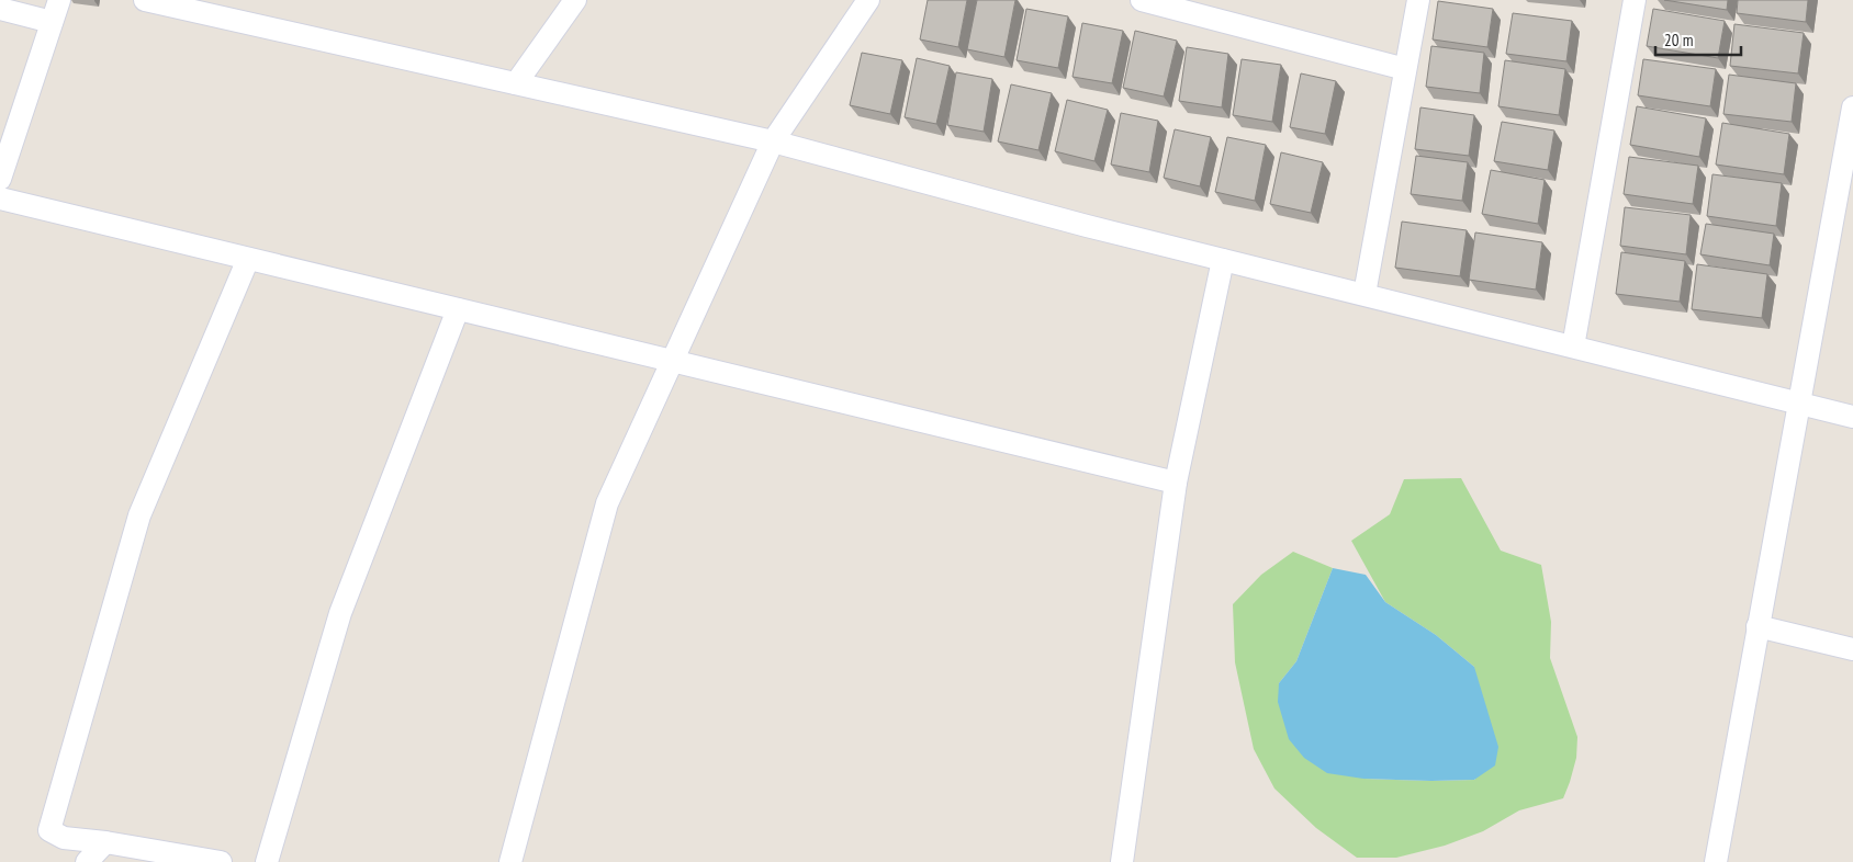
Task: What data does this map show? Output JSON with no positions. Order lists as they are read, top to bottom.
{
  "scale_bar": "20 m"
}
